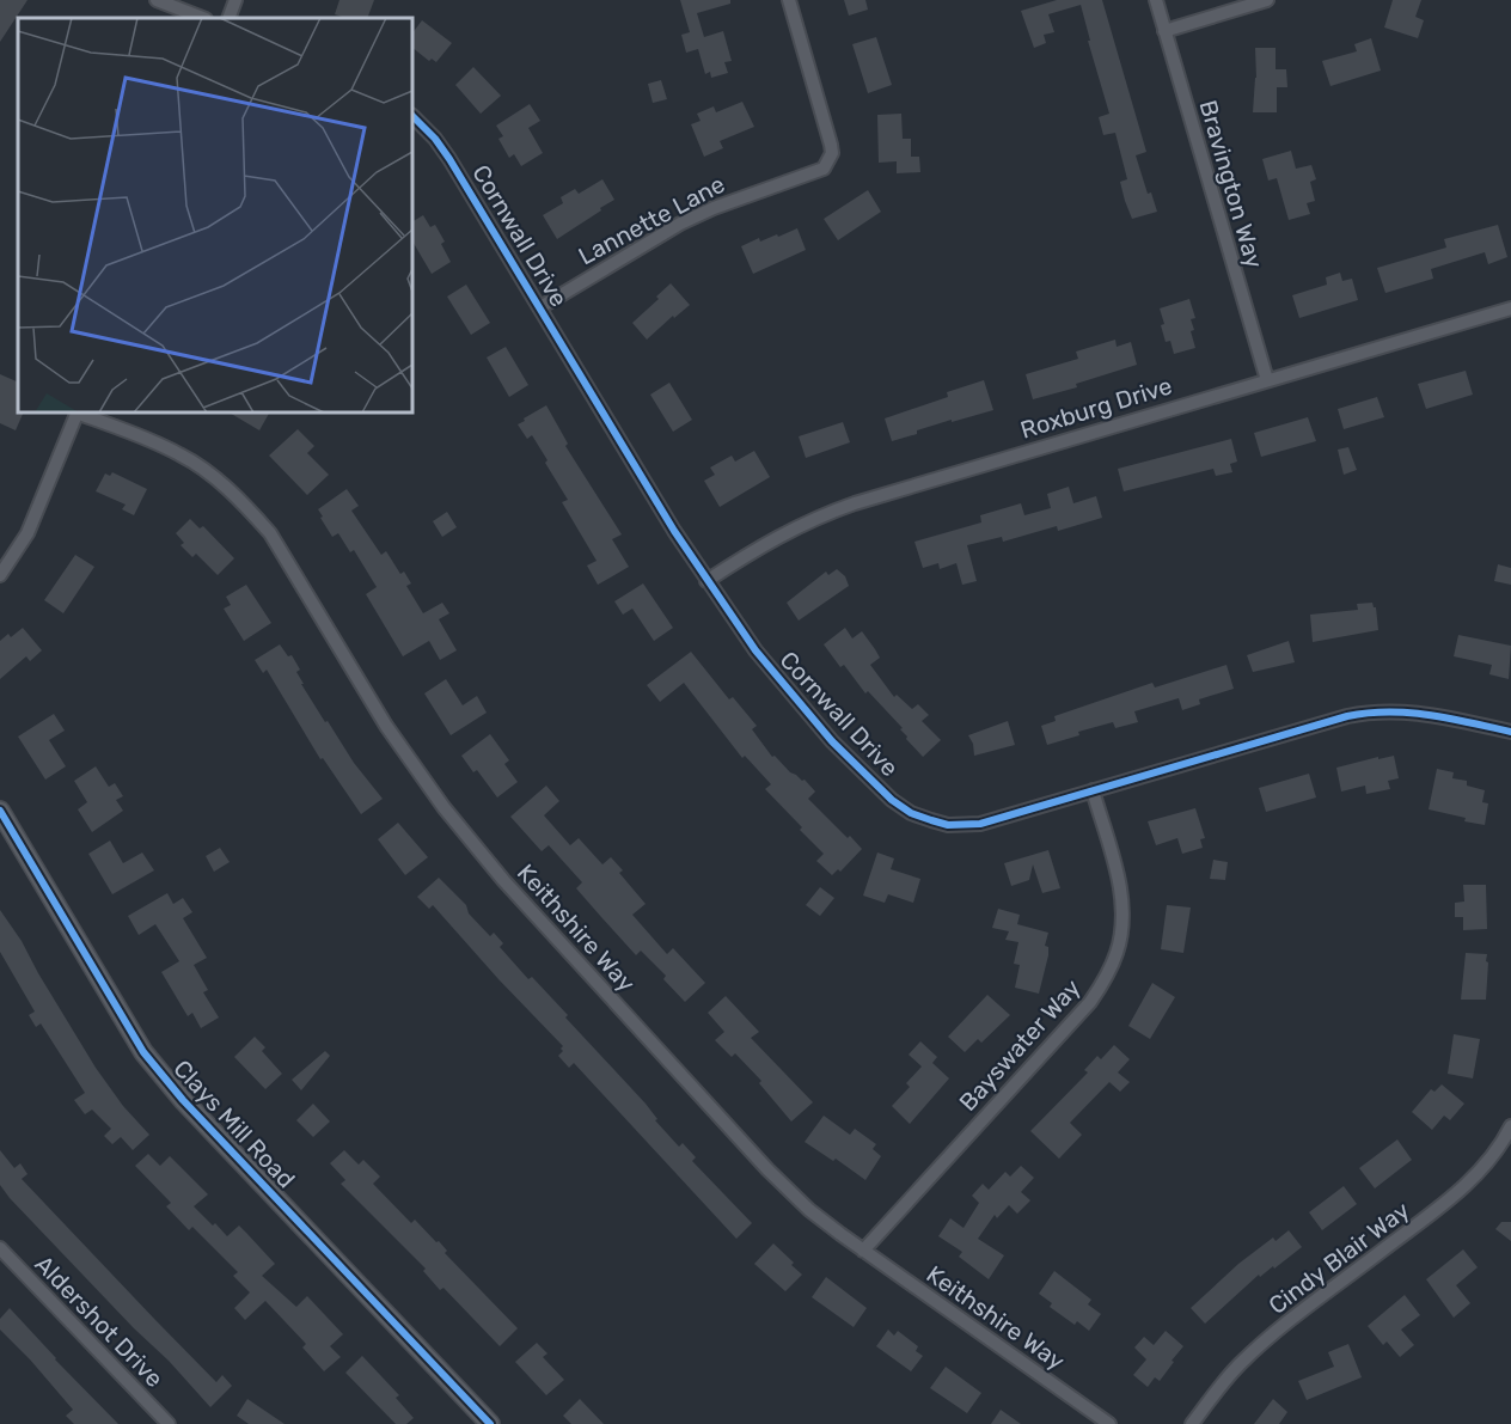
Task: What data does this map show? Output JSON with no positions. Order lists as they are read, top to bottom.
{
  "streets": {
    "main road": ["Clays Mill Road"],
    "street": [
      "Bravington Way",
      "Lannette Lane",
      "Cornwall Drive",
      "Roxburg Drive",
      "Keithshire Way",
      "Bayswater Way",
      "Cindy Blair Way",
      "Aldershot Drive"
    ]
  },
  "crossings": [
    ["Bravington Way", "Roxburg Drive"],
    ["Lannette Lane", "Cornwall Drive"],
    ["Cornwall Drive", "Roxburg Drive"],
    ["Cornwall Drive", "Bayswater Way"],
    ["Keithshire Way", "Bayswater Way"]
  ]
}
